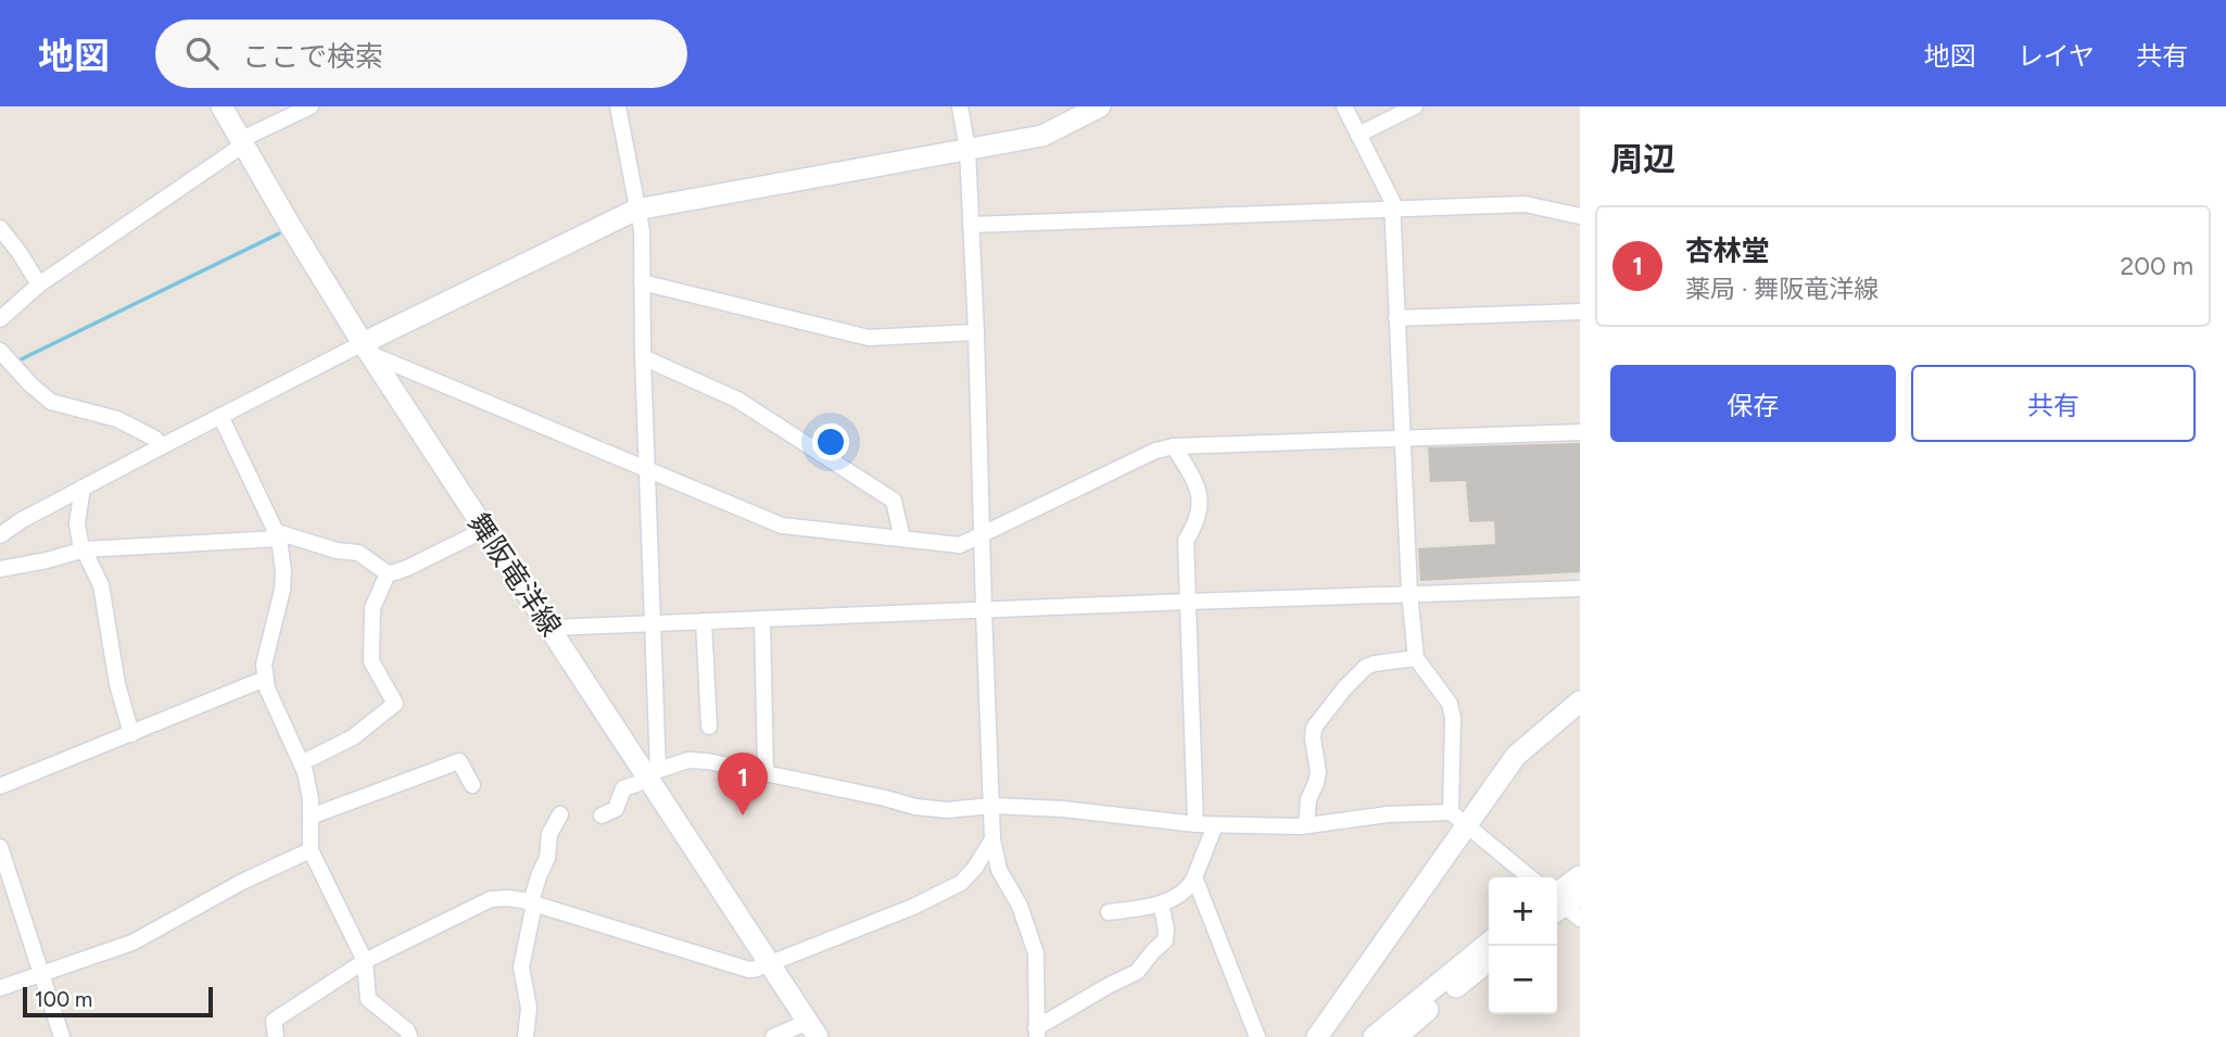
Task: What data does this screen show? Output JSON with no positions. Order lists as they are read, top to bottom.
{
  "streets": {
    "street": ["舞阪竜洋線"]
  },
  "scale_bar": "100 m",
  "page": {
    "header": "地図",
    "search": "ここで検索",
    "nav": ["地図", "レイヤ", "共有"],
    "heading": "周辺",
    "list": [
      {
        "mark": "1",
        "name": "杏林堂",
        "note": "薬局 · 舞阪竜洋線",
        "value": "200 m"
      }
    ],
    "buttons": ["保存", "共有"],
    "pins": "1",
    "map_buttons": ["+", "−"],
    "scale": "100 m"
  }
}
